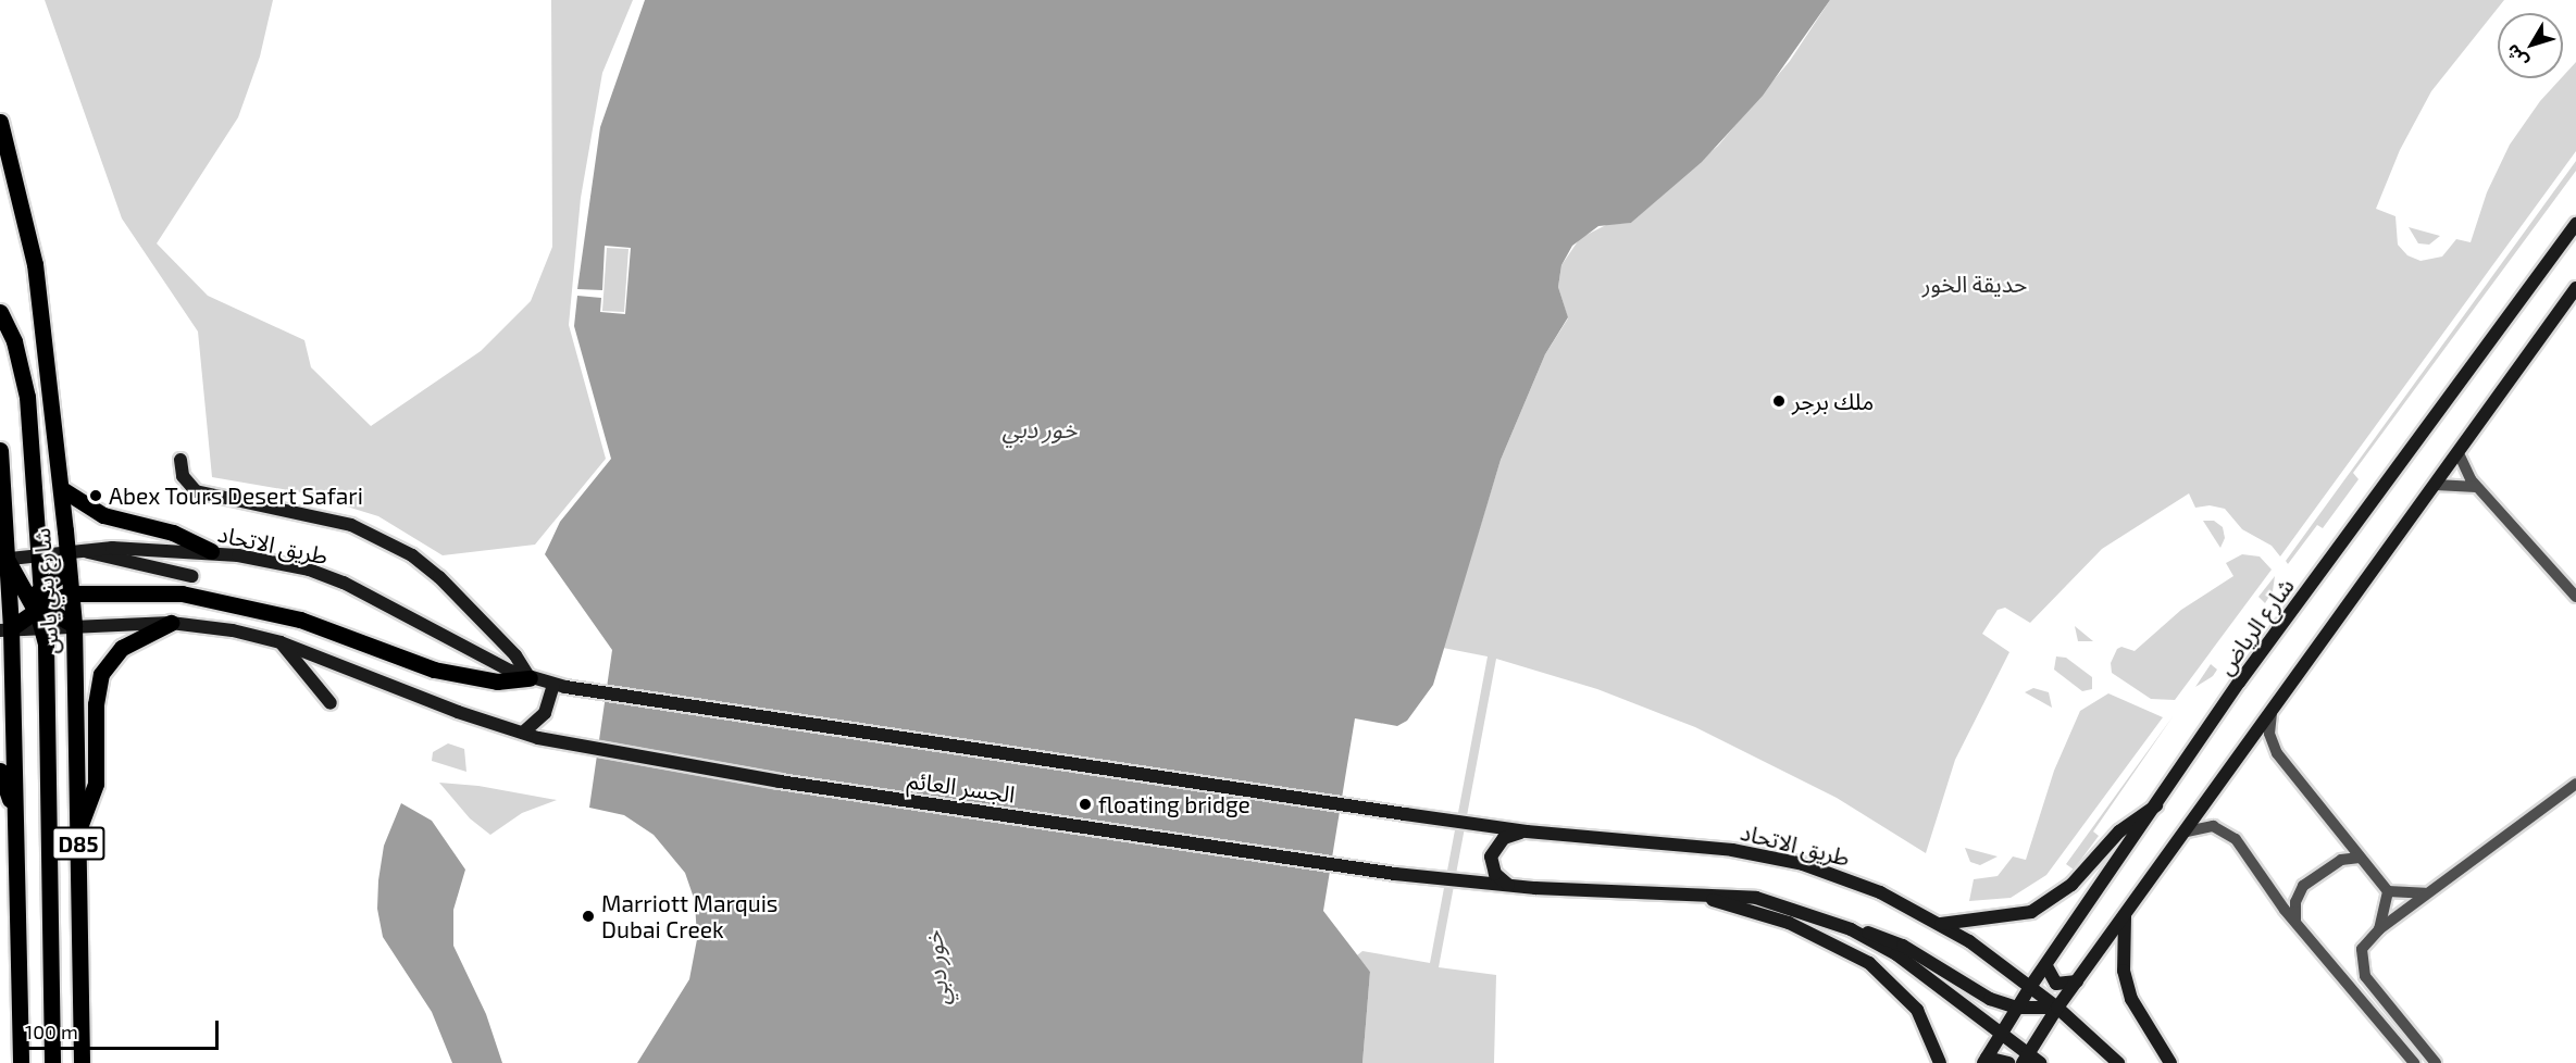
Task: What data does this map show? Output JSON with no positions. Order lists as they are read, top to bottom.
{
  "streets": {
    "main road": [
      "طريق الاتحاد",
      "شارع بني ياس",
      "شارع الرياض",
      "الجسر العائم",
      "D85"
    ]
  },
  "crossings": [
    ["طريق الاتحاد", "شارع بني ياس"],
    ["طريق الاتحاد", "شارع الرياض"],
    ["طريق الاتحاد", "الجسر العائم"]
  ],
  "water": ["خور دبي"],
  "parks": ["حديقة الخور"],
  "places": [
    "ملك برجر",
    "Abex Tours Desert Safari",
    "floating bridge",
    "Marriott Marquis Dubai Creek"
  ],
  "scale_bar": "100 m",
  "north": "bottom left"
}
